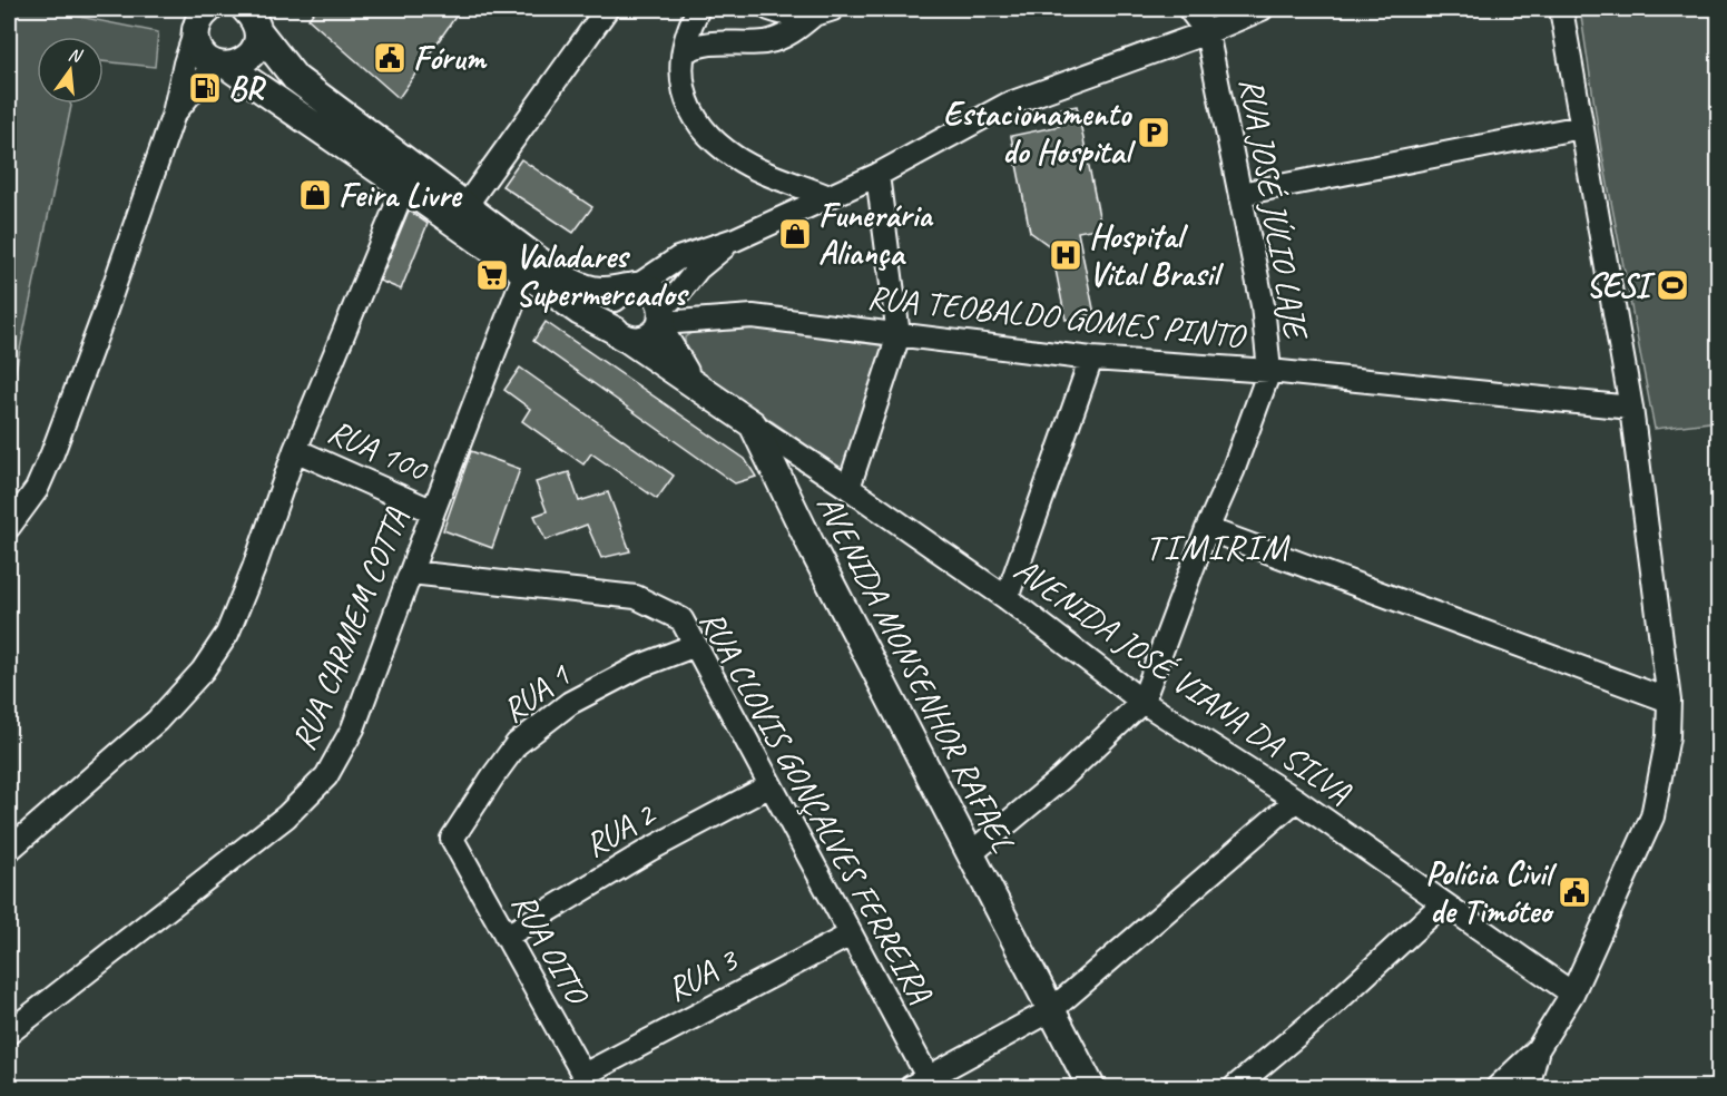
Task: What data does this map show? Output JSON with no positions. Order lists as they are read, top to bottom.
{
  "streets": {
    "main road": ["AVENIDA MONSENHOR RAFAEL"],
    "street": [
      "RUA JOSÉ JÚLIO LAJE",
      "RUA TEOBALDO GOMES PINTO",
      "RUA 100",
      "RUA CARMEM COTTA",
      "AVENIDA JOSÉ VIANA DA SILVA",
      "RUA 1",
      "RUA CLOVIS GONÇALVES FERREIRA",
      "RUA 2",
      "RUA OITO",
      "RUA 3"
    ]
  },
  "crossings": [
    ["RUA JOSÉ JÚLIO LAJE", "RUA TEOBALDO GOMES PINTO"],
    ["RUA JOSÉ JÚLIO LAJE", "AVENIDA MONSENHOR RAFAEL"],
    ["RUA JOSÉ JÚLIO LAJE", "AVENIDA JOSÉ VIANA DA SILVA"],
    ["RUA TEOBALDO GOMES PINTO", "AVENIDA MONSENHOR RAFAEL"],
    ["RUA 100", "RUA CARMEM COTTA"],
    ["RUA CARMEM COTTA", "AVENIDA MONSENHOR RAFAEL"],
    ["RUA CARMEM COTTA", "RUA CLOVIS GONÇALVES FERREIRA"],
    ["AVENIDA MONSENHOR RAFAEL", "AVENIDA JOSÉ VIANA DA SILVA"],
    ["RUA 1", "RUA CLOVIS GONÇALVES FERREIRA"],
    ["RUA 1", "RUA OITO"],
    ["RUA CLOVIS GONÇALVES FERREIRA", "RUA 2"],
    ["RUA CLOVIS GONÇALVES FERREIRA", "RUA 3"],
    ["RUA 2", "RUA OITO"],
    ["RUA OITO", "RUA 3"]
  ],
  "districts": ["TIMIRIM"],
  "places": {
    "public building": ["Fórum", "Polícia Civil de Timóteo"],
    "fuel station": ["BR"],
    "parking": ["Estacionamento do Hospital"],
    "shop": ["Feira Livre", "Funerária Aliança"],
    "hospital": ["Hospital Vital Brasil"],
    "supermarket": ["Valadares Supermercados"],
    "sports": ["SESI"]
  },
  "north": "top"
}
